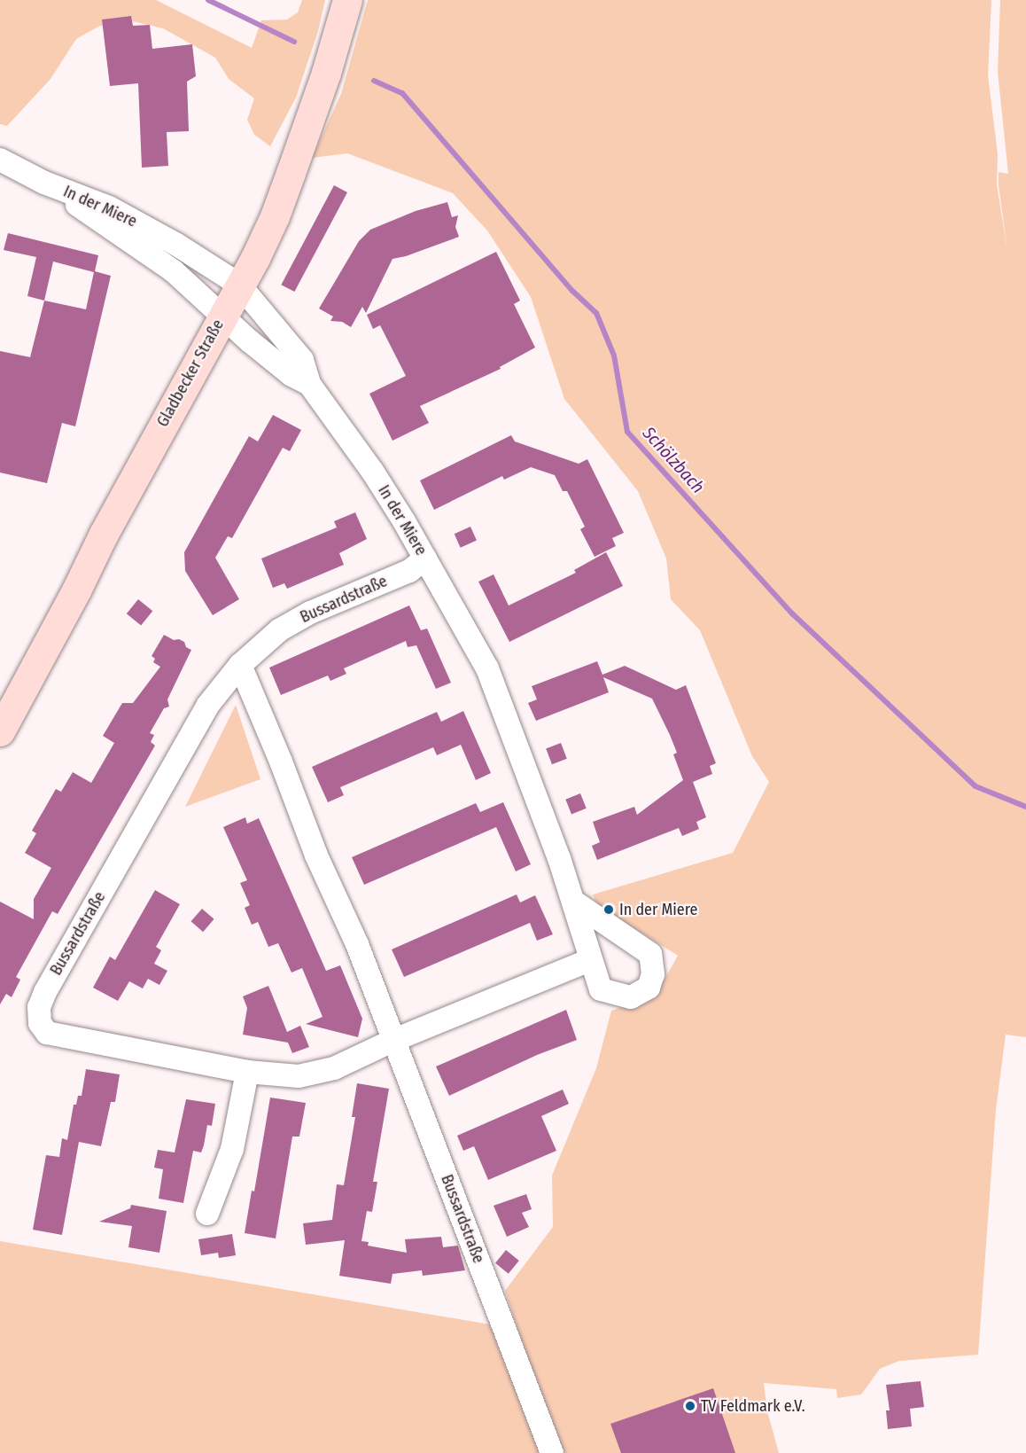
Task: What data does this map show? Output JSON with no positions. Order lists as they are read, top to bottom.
{
  "streets": {
    "main road": ["Gladbecker Straße"],
    "street": ["In der Miere", "Bussardstraße"]
  },
  "crossings": [
    ["In der Miere", "Gladbecker Straße"],
    ["In der Miere", "Bussardstraße"]
  ],
  "water": ["Schölzbach"],
  "places": ["In der Miere", "TV Feldmark e.V."]
}
